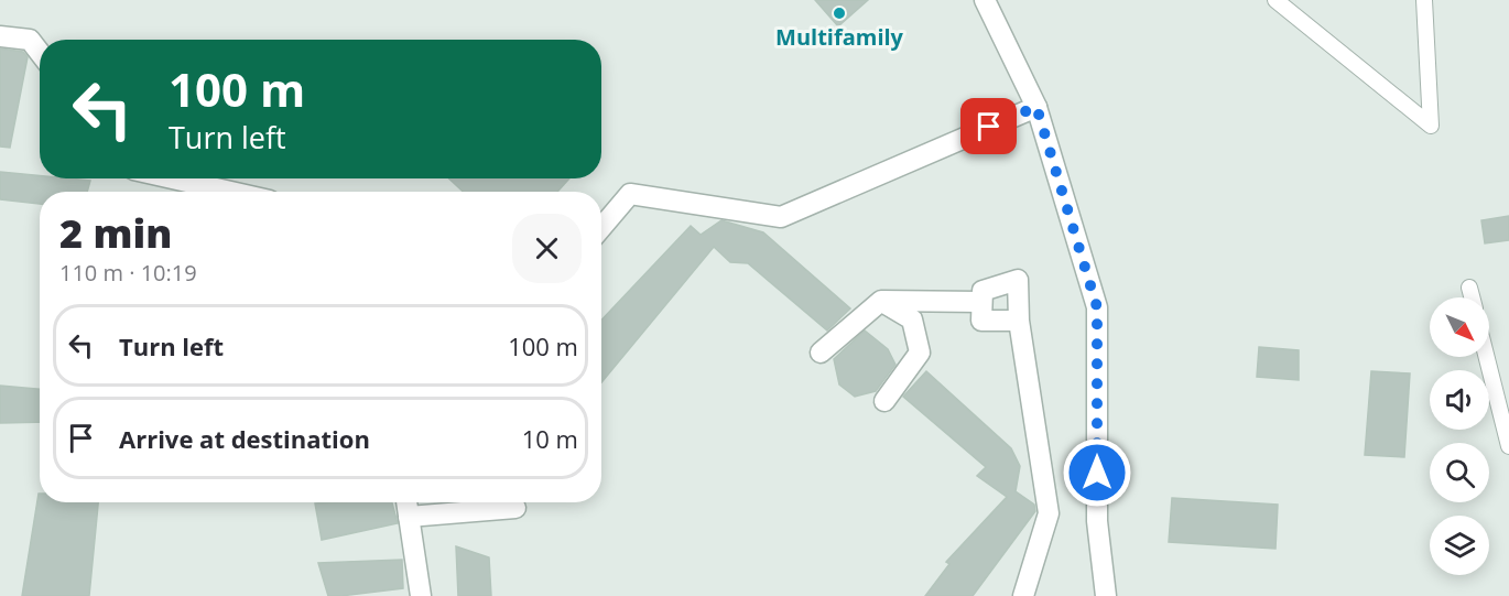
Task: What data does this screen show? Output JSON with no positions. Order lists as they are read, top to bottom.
{
  "places": ["Multifamily"],
  "north": "bottom right",
  "page": {
    "turn": ["100 m", "Turn left"],
    "heading": ["2 min", "110 m · 10:19"],
    "list": [
      {
        "name": "Turn left",
        "value": "100 m"
      },
      {
        "name": "Arrive at destination",
        "value": "10 m"
      }
    ]
  }
}
